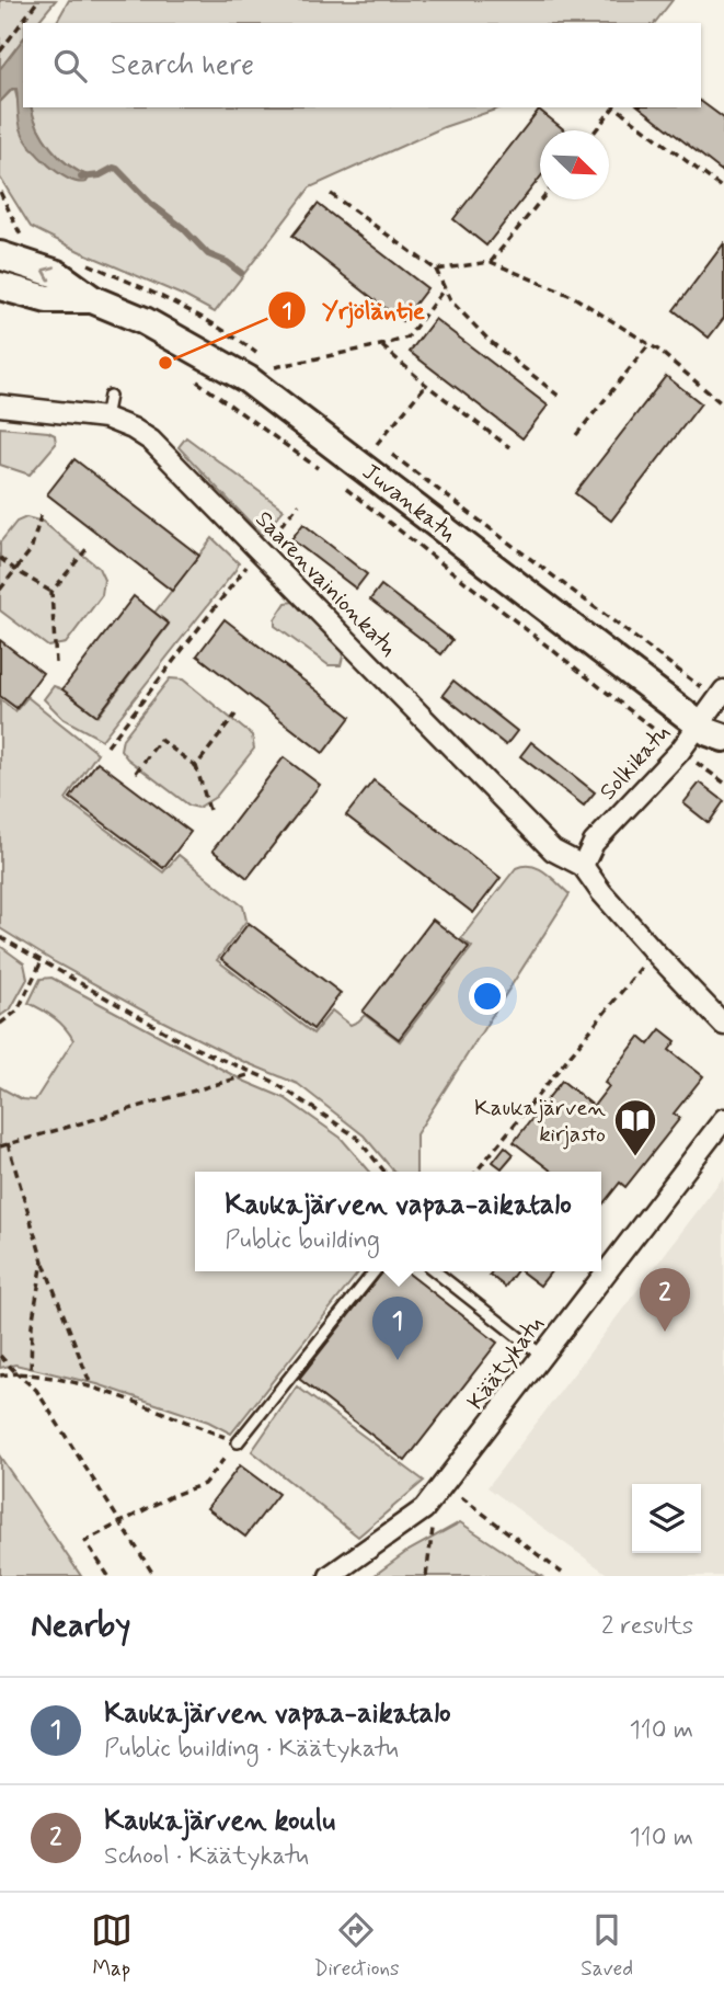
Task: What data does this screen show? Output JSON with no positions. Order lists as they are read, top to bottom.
{
  "streets": {
    "main road": ["Juvankatu"],
    "street": ["Saarenvainionkatu", "Solkikatu", "Käätykatu"]
  },
  "crossings": [
    ["Juvankatu", "Solkikatu"],
    ["Saarenvainionkatu", "Solkikatu"]
  ],
  "places": {
    "other": ["Yrjöläntie"],
    "library": ["Kaukajärven kirjasto"]
  },
  "north": "bottom right",
  "page": {
    "search": "Search here",
    "popup": ["Kaukajärven vapaa-aikatalo", "Public building"],
    "pins": ["2", "1"],
    "heading": ["Nearby", "2 results"],
    "list": [
      {
        "mark": "1",
        "name": "Kaukajärven vapaa-aikatalo",
        "note": "Public building · Käätykatu",
        "value": "110 m"
      },
      {
        "mark": "2",
        "name": "Kaukajärven koulu",
        "note": "School · Käätykatu",
        "value": "110 m"
      }
    ],
    "nav": ["Map", "Directions", "Saved"]
  }
}
